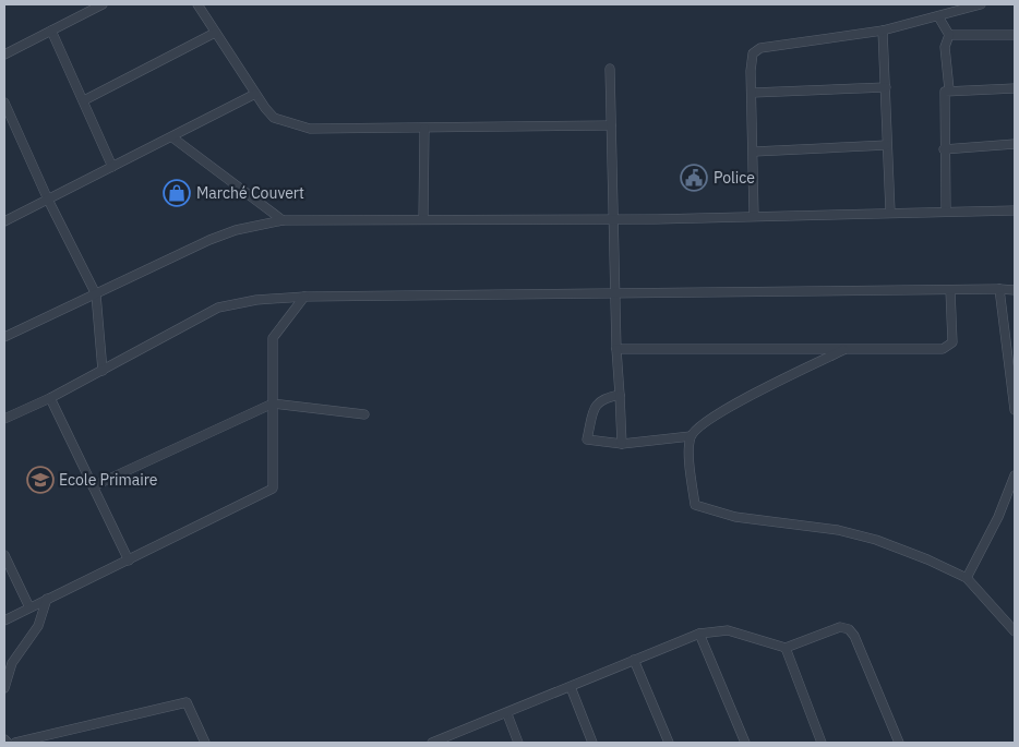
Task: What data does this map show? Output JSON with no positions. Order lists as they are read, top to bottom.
{
  "places": {
    "public building": ["Police"],
    "shop": ["Marché Couvert"],
    "school or university": ["Ecole Primaire"]
  }
}
